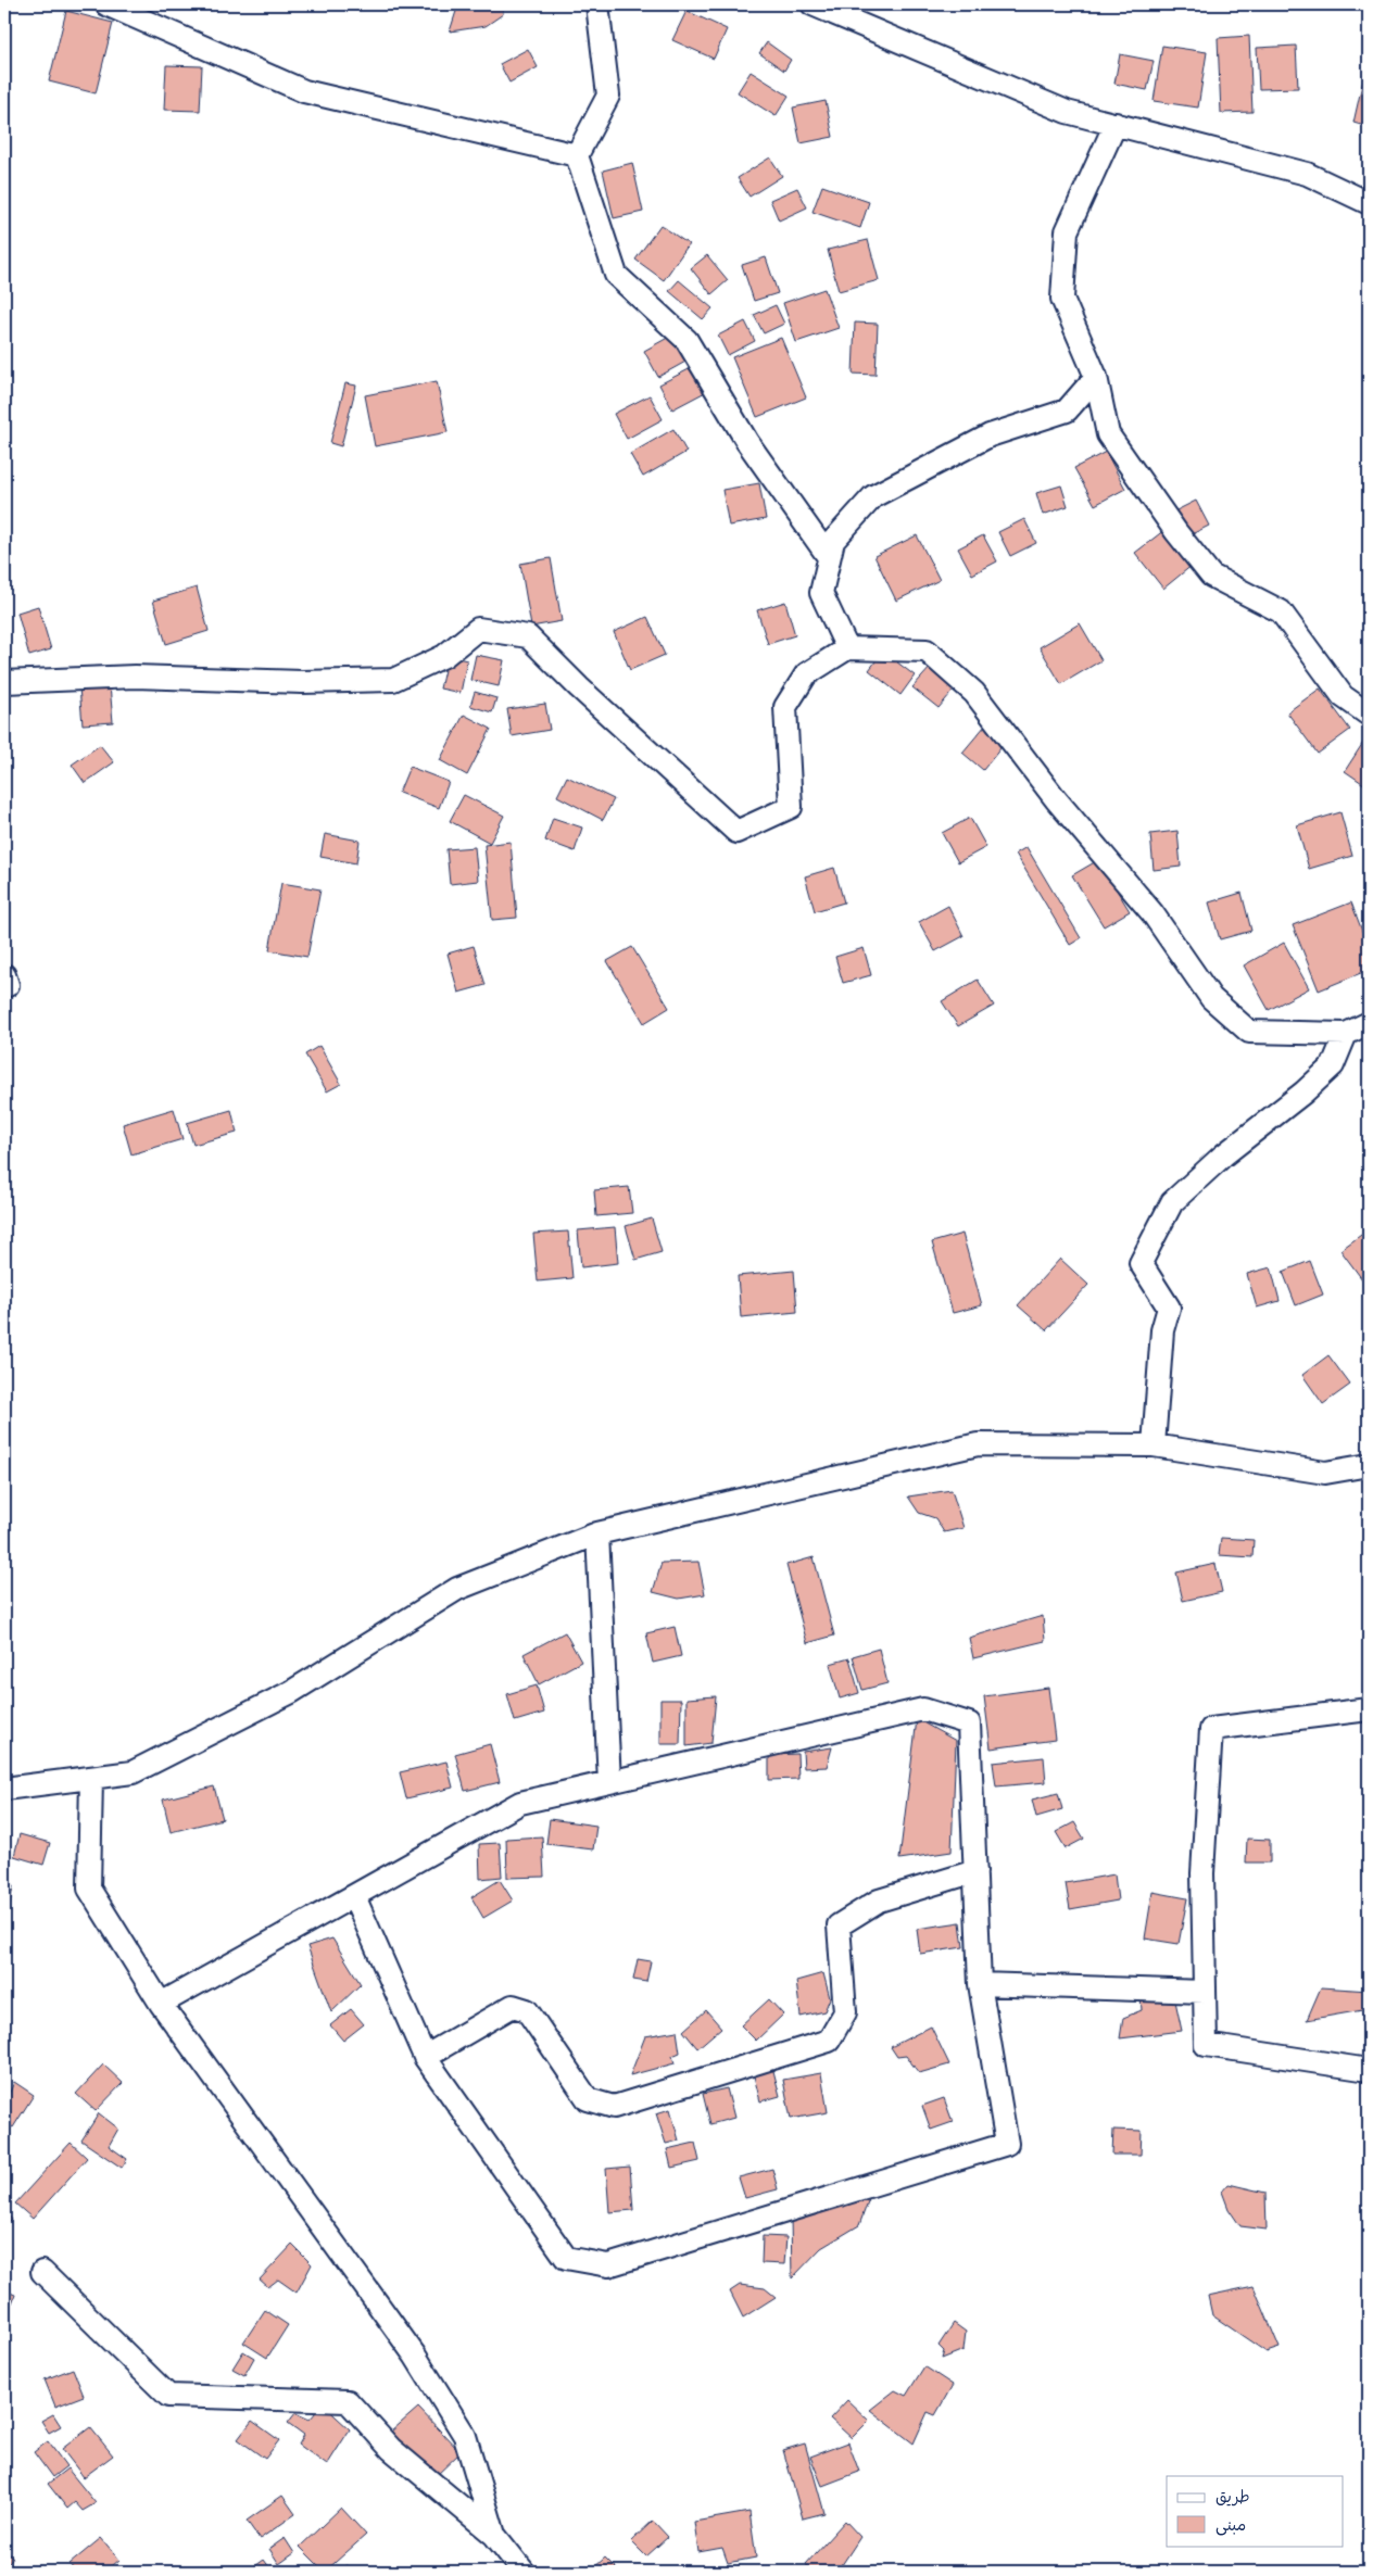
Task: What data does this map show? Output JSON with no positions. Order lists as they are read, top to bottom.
{
  "legend": ["طريق", "مبنى"]
}
